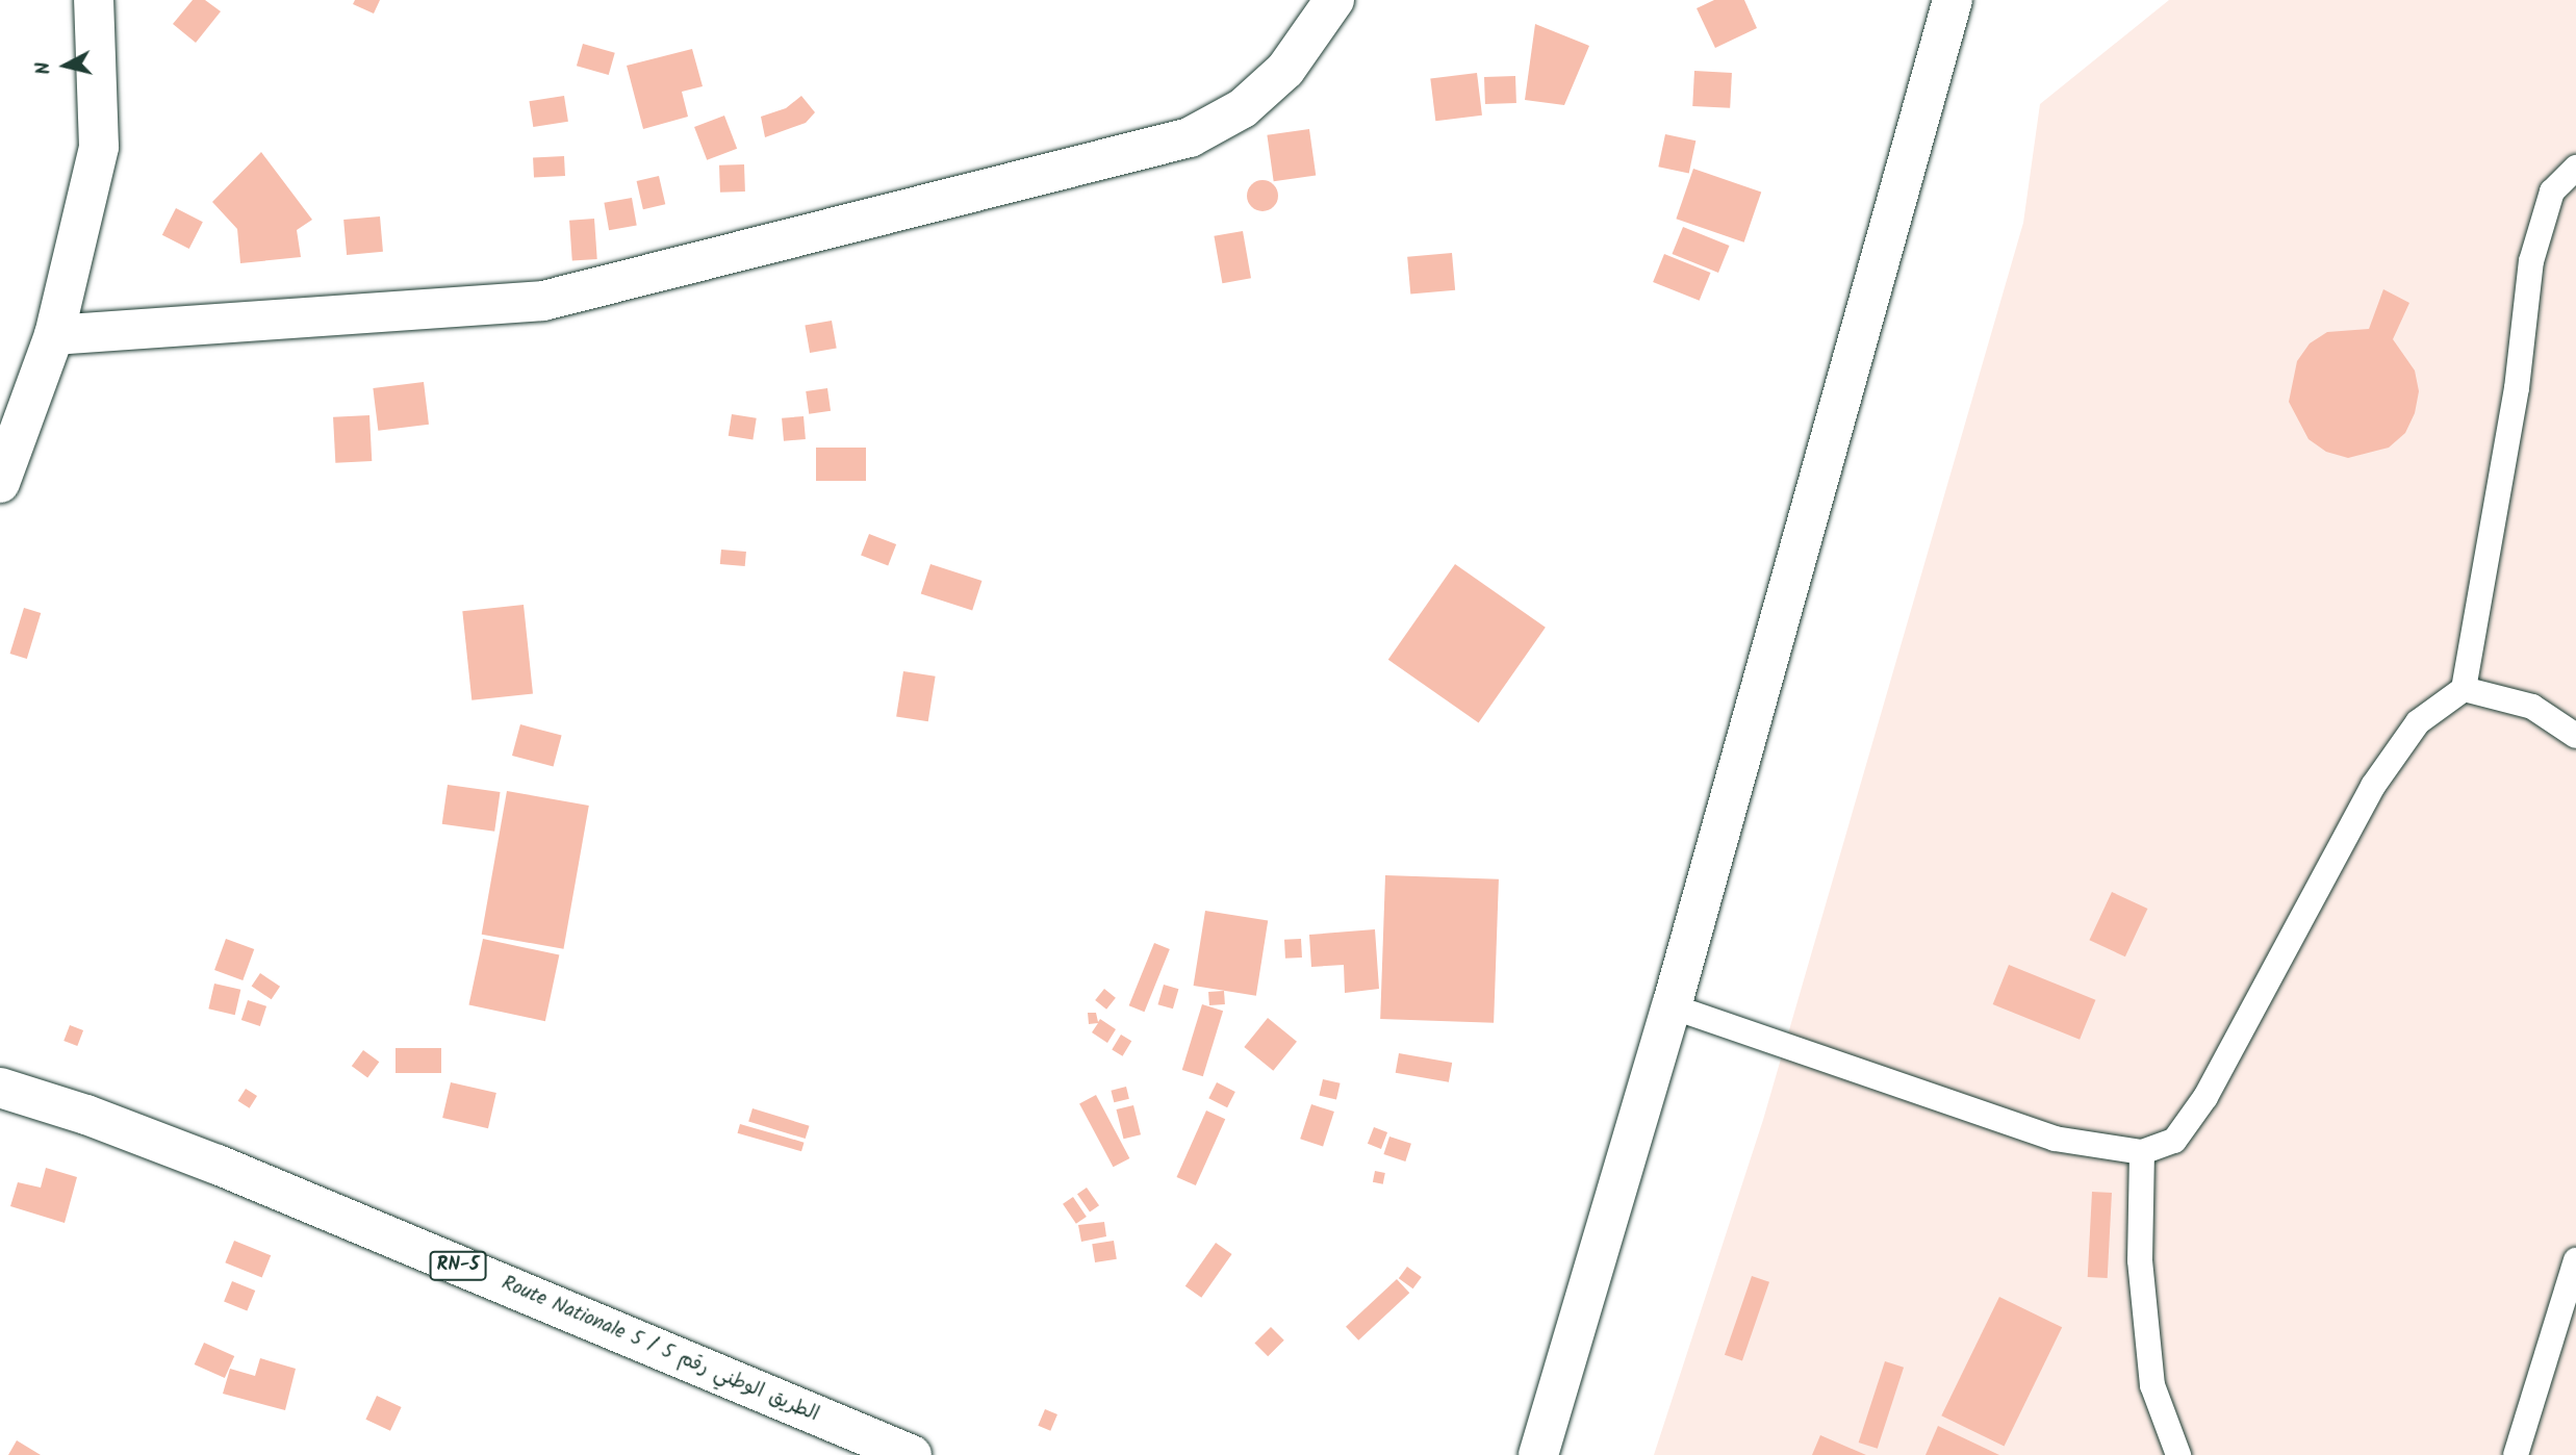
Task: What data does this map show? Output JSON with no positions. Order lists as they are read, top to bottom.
{
  "streets": {
    "main road": ["RN-5", "Route Nationale 5 / الطريق الوطني رقم 5"]
  },
  "north": "left"
}
